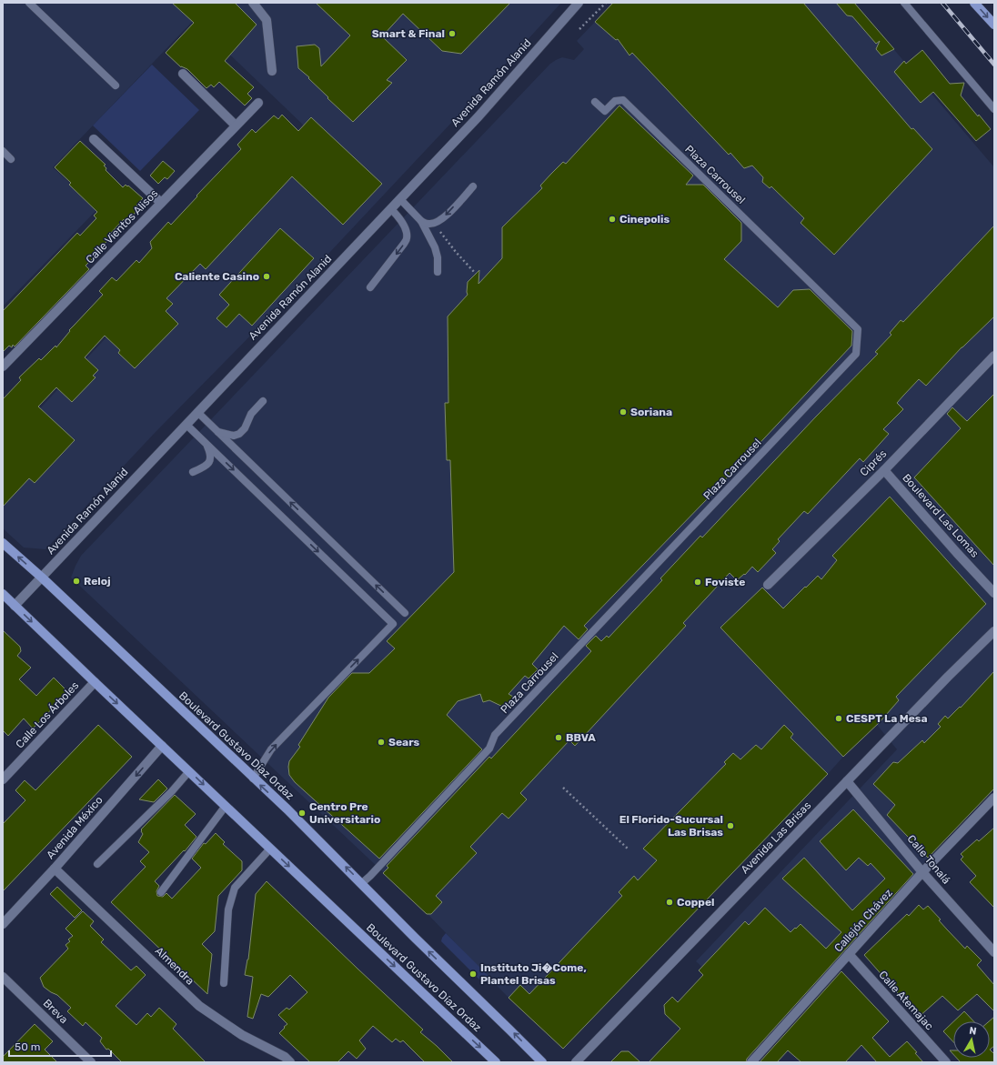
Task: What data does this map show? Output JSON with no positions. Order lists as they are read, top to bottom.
{
  "streets": {
    "main road": ["Boulevard Gustavo Díaz Ordaz"],
    "street": [
      "Avenida Ramón Alanid",
      "Calle Vientos Alisos",
      "Ciprés",
      "Boulevard Las Lomas",
      "Calle Los Árboles",
      "Avenida México",
      "Avenida Las Brisas",
      "Calle Tonalá",
      "Callejón Chávez",
      "Almendra",
      "Calle Atemajac",
      "Breva"
    ],
    "lane": ["Plaza Carrousel"]
  },
  "crossings": [
    ["Avenida Ramón Alanid", "Boulevard Gustavo Díaz Ordaz"],
    ["Plaza Carrousel", "Boulevard Gustavo Díaz Ordaz"],
    ["Ciprés", "Boulevard Las Lomas"],
    ["Calle Los Árboles", "Boulevard Gustavo Díaz Ordaz"],
    ["Boulevard Gustavo Díaz Ordaz", "Avenida México"],
    ["Avenida México", "Almendra"],
    ["Avenida Las Brisas", "Calle Tonalá"],
    ["Calle Tonalá", "Callejón Chávez"],
    ["Callejón Chávez", "Calle Atemajac"]
  ],
  "one_way": ["Avenida México"],
  "places": [
    "Smart & Final",
    "Cinepolis",
    "Caliente Casino",
    "Soriana",
    "Reloj",
    "Foviste",
    "CESPT La Mesa",
    "BBVA",
    "Sears",
    "Centro Pre Universitario",
    "El Florido-Sucursal Las Brisas",
    "Coppel",
    "Instituto Ji�Come, Plantel Brisas"
  ],
  "scale_bar": "50 m",
  "north": "top"
}
